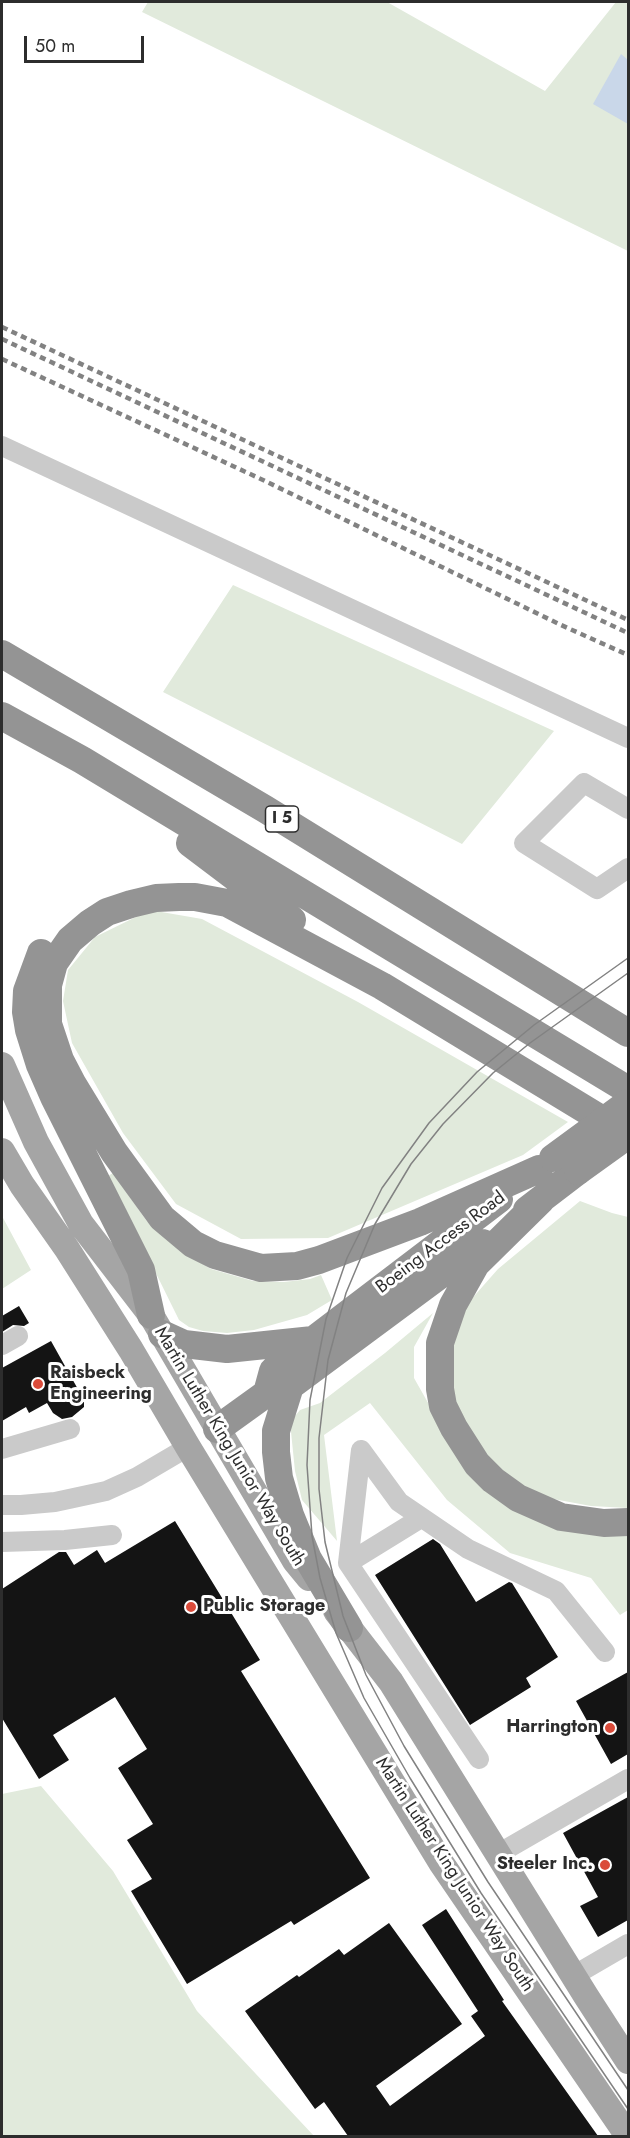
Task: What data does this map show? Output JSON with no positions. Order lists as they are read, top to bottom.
{
  "streets": {
    "highway": ["I 5", "Boeing Access Road"],
    "main road": ["Martin Luther King Junior Way South"]
  },
  "crossings": [
    ["Boeing Access Road", "Martin Luther King Junior Way South"]
  ],
  "places": [
    "Raisbeck Engineering",
    "Public Storage",
    "Harrington",
    "Steeler Inc."
  ],
  "scale_bar": "50 m"
}
